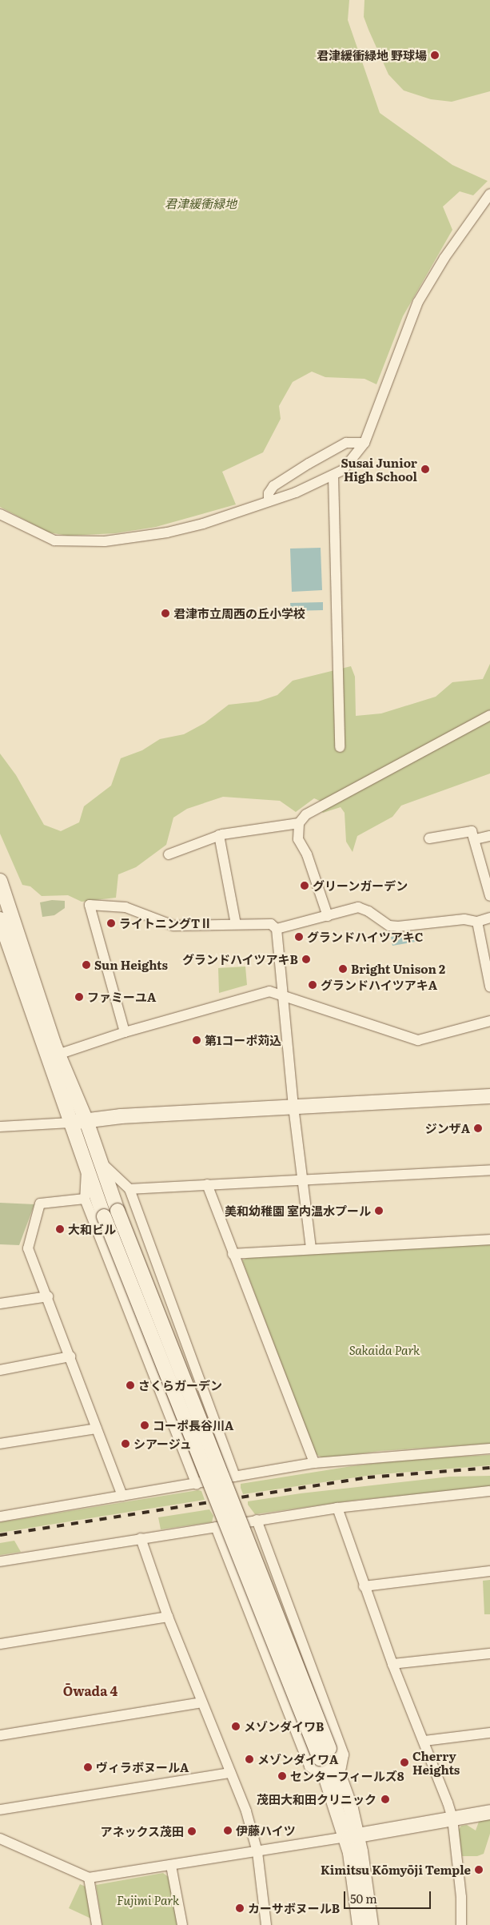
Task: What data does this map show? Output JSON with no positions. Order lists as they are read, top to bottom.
{
  "districts": ["Ōwada 4"],
  "parks": ["君津緩衝緑地", "Sakaida Park", "Fujimi Park"],
  "places": [
    "君津緩衝緑地 野球場",
    "Susai Junior High School",
    "君津市立周西の丘小学校",
    "グリーンガーデン",
    "ライトニングTⅡ",
    "グランドハイツアキC",
    "グランドハイツアキB",
    "Sun Heights",
    "Bright Unison 2",
    "グランドハイツアキA",
    "ファミーユA",
    "第1コーポ苅込",
    "ジンザA",
    "美和幼稚園 室内温水プール",
    "大和ビル",
    "さくらガーデン",
    "コーポ長谷川A",
    "シアージュ",
    "メゾンダイワB",
    "メゾンダイワA",
    "Cherry Heights",
    "ヴィラボヌールA",
    "センターフィールズ8",
    "茂田大和田クリニック",
    "伊藤ハイツ",
    "アネックス茂田",
    "Kimitsu Kōmyōji Temple",
    "カーサボヌールB"
  ],
  "scale_bar": "50 m"
}
